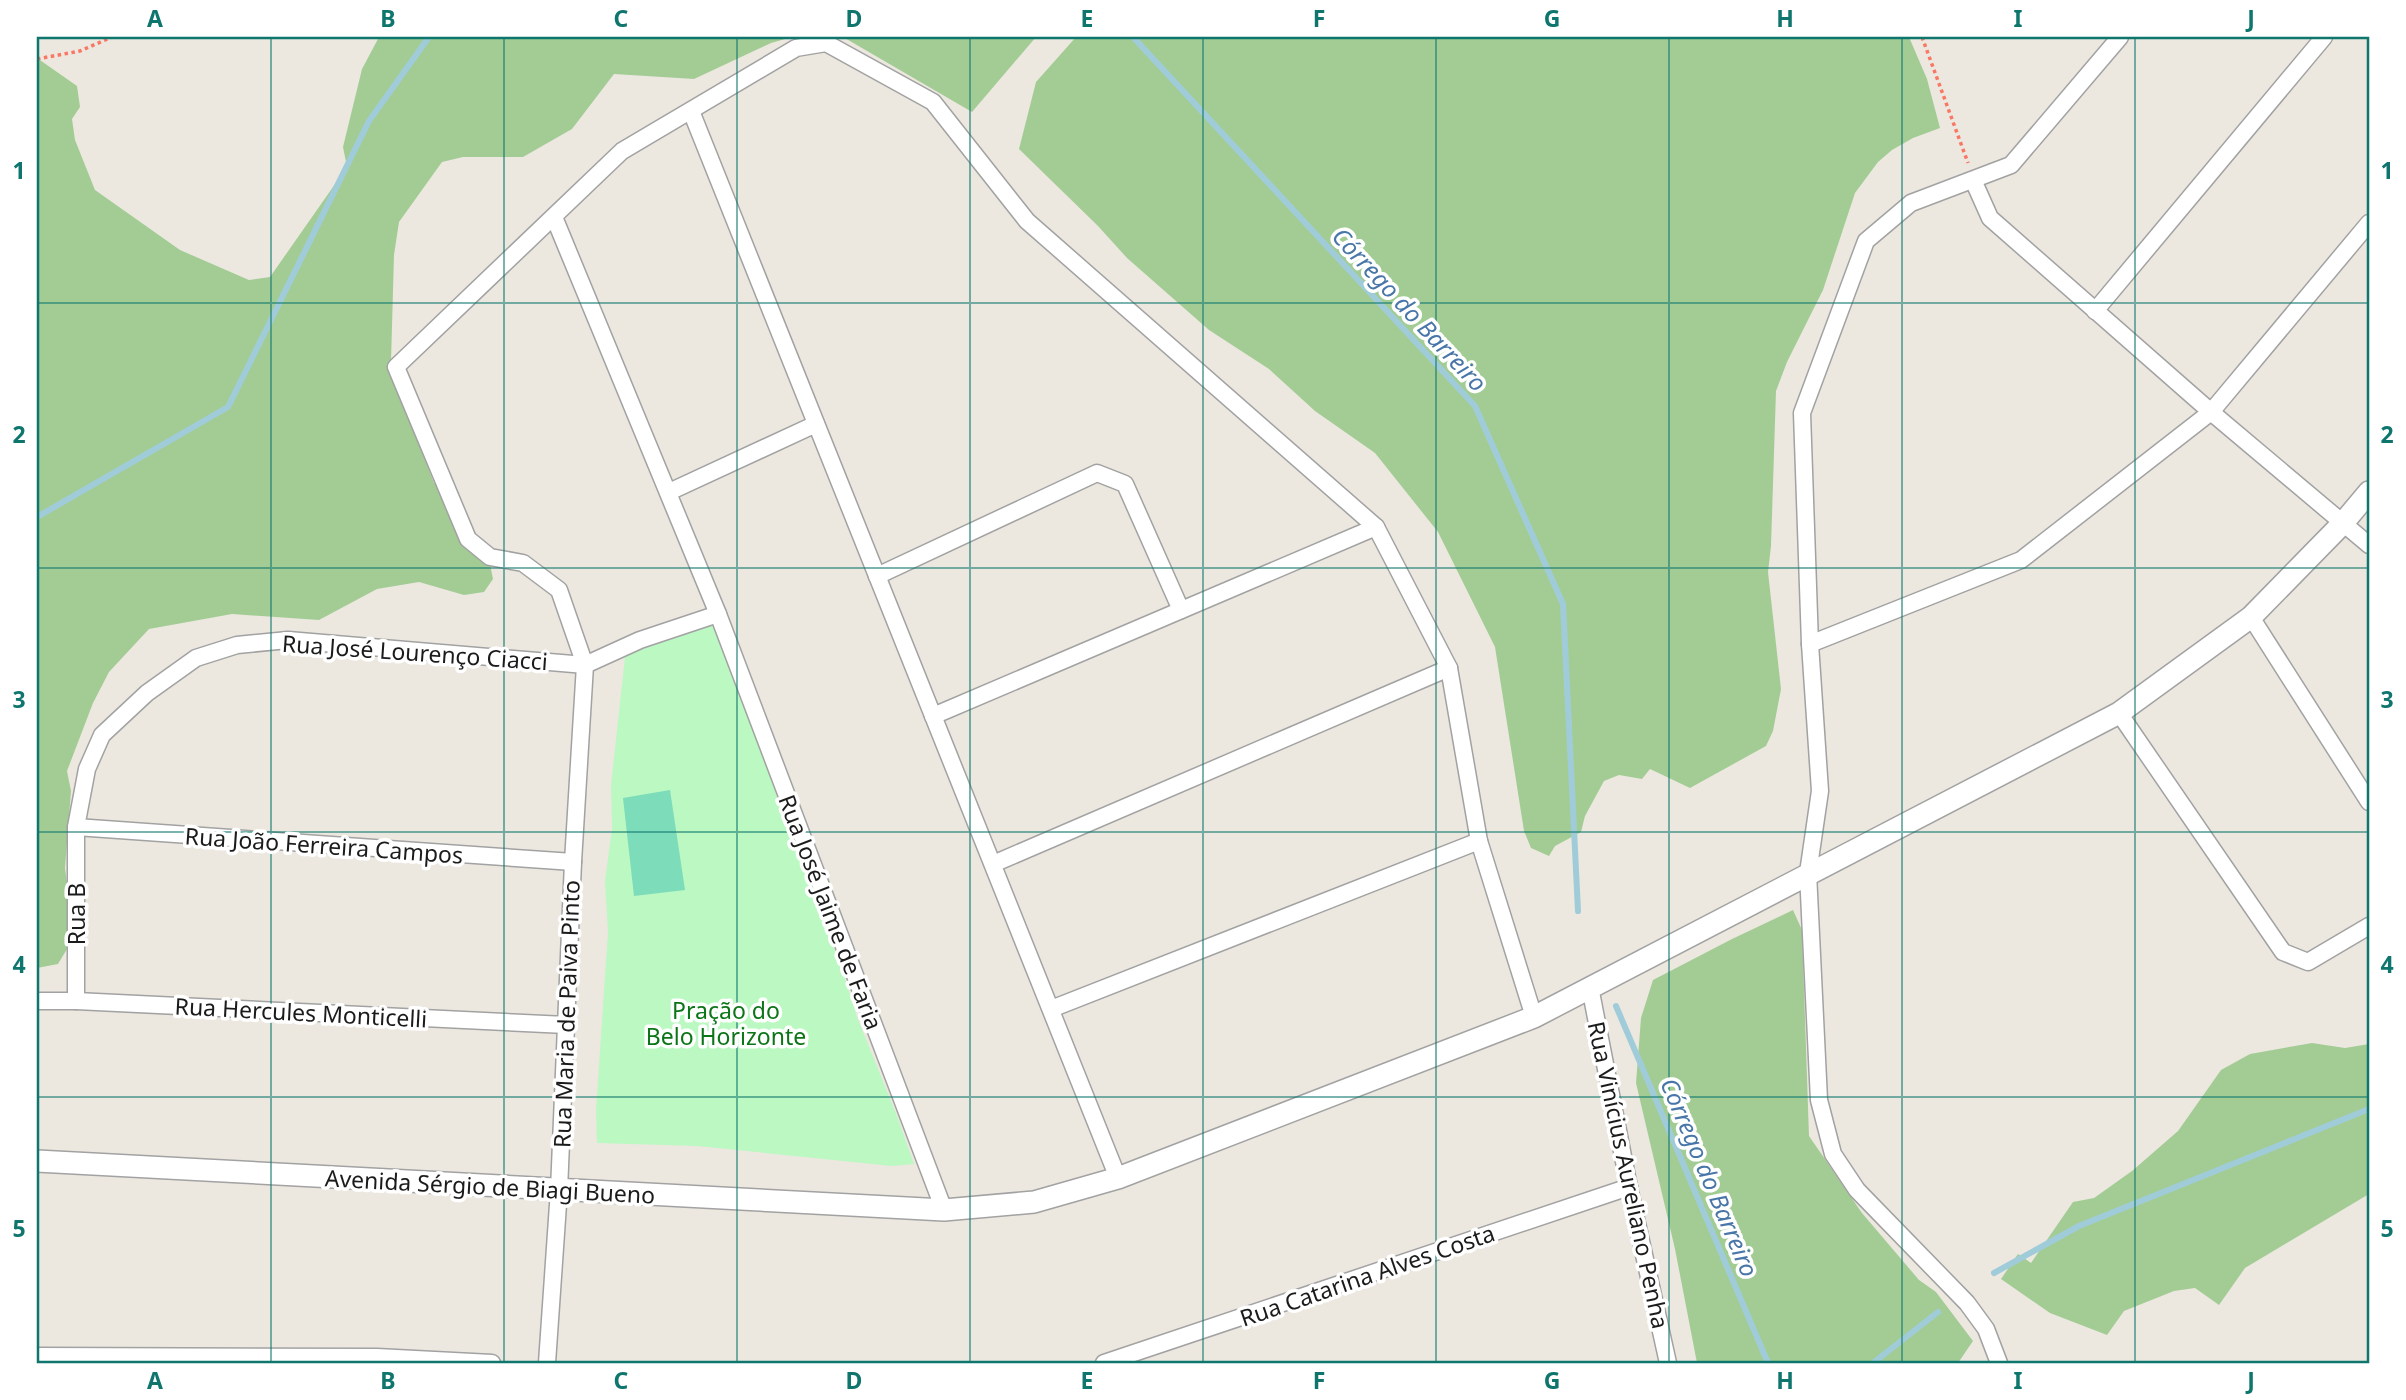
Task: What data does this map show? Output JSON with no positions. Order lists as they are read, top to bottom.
{
  "streets": {
    "street": [
      "Rua José Lourenço Ciacci",
      "Rua João Ferreira Campos",
      "Rua José Jaime de Faria",
      "Rua B",
      "Rua Hercules Monticelli",
      "Rua Maria de Paiva Pinto",
      "Rua Vinícius Aureliano Penha",
      "Avenida Sérgio de Biagi Bueno",
      "Rua Catarina Alves Costa"
    ]
  },
  "crossings": [
    ["Rua José Lourenço Ciacci", "Rua João Ferreira Campos"],
    ["Rua José Lourenço Ciacci", "Rua José Jaime de Faria"],
    ["Rua José Lourenço Ciacci", "Rua B"],
    ["Rua José Lourenço Ciacci", "Rua Maria de Paiva Pinto"],
    ["Rua João Ferreira Campos", "Rua B"],
    ["Rua João Ferreira Campos", "Rua Maria de Paiva Pinto"],
    ["Rua José Jaime de Faria", "Avenida Sérgio de Biagi Bueno"],
    ["Rua B", "Rua Hercules Monticelli"],
    ["Rua Hercules Monticelli", "Rua Maria de Paiva Pinto"],
    ["Rua Maria de Paiva Pinto", "Avenida Sérgio de Biagi Bueno"],
    ["Rua Vinícius Aureliano Penha", "Avenida Sérgio de Biagi Bueno"],
    ["Rua Vinícius Aureliano Penha", "Rua Catarina Alves Costa"]
  ],
  "water": ["Córrego do Barreiro"],
  "parks": ["Pração do Belo Horizonte"],
  "grid": {
    "columns": [
      "A",
      "B",
      "C",
      "D",
      "E",
      "F",
      "G",
      "H",
      "I",
      "J"
    ],
    "rows": [
      "1",
      "2",
      "3",
      "4",
      "5"
    ]
  }
}
